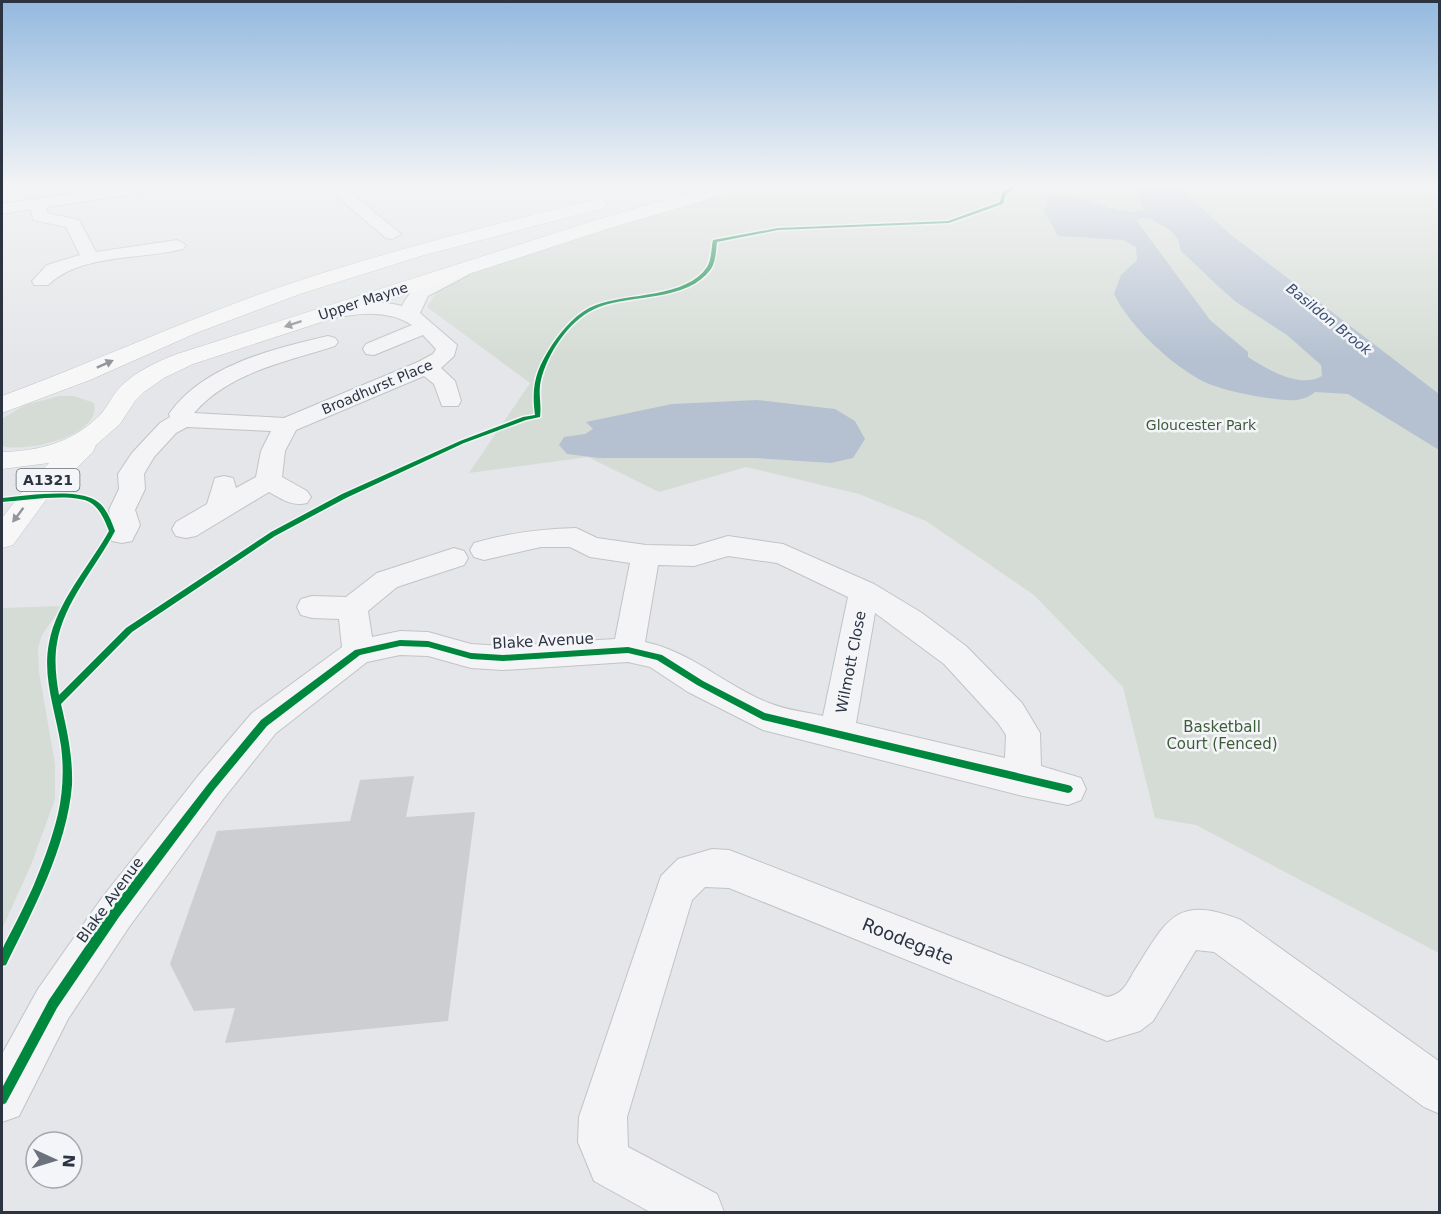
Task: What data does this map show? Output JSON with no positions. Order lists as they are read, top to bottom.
{
  "streets": {
    "main road": ["Upper Mayne", "A1321"],
    "street": [
      "Broadhurst Place",
      "Blake Avenue",
      "Wilmott Close",
      "Roodegate"
    ]
  },
  "crossings": [
    ["Upper Mayne", "A1321"],
    ["Blake Avenue", "Wilmott Close"]
  ],
  "water": ["Basildon Brook"],
  "parks": ["Gloucester Park", "Basketball Court (Fenced)"],
  "north": "right"
}
